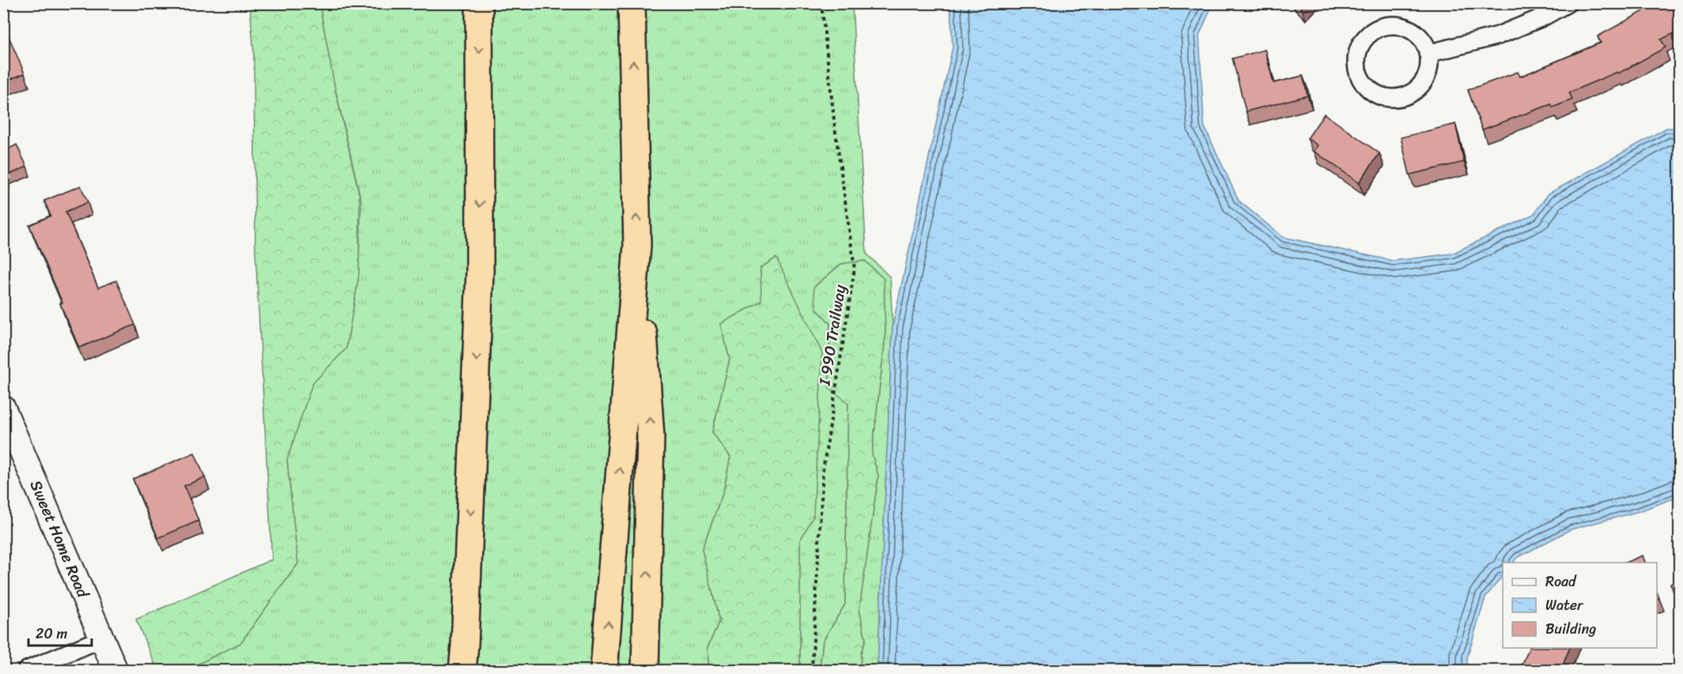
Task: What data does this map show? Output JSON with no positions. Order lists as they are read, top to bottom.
{
  "streets": {
    "main road": ["Sweet Home Road"],
    "path": ["I 990 Trailway"]
  },
  "legend": ["Road", "Water", "Building"],
  "scale_bar": "20 m"
}
